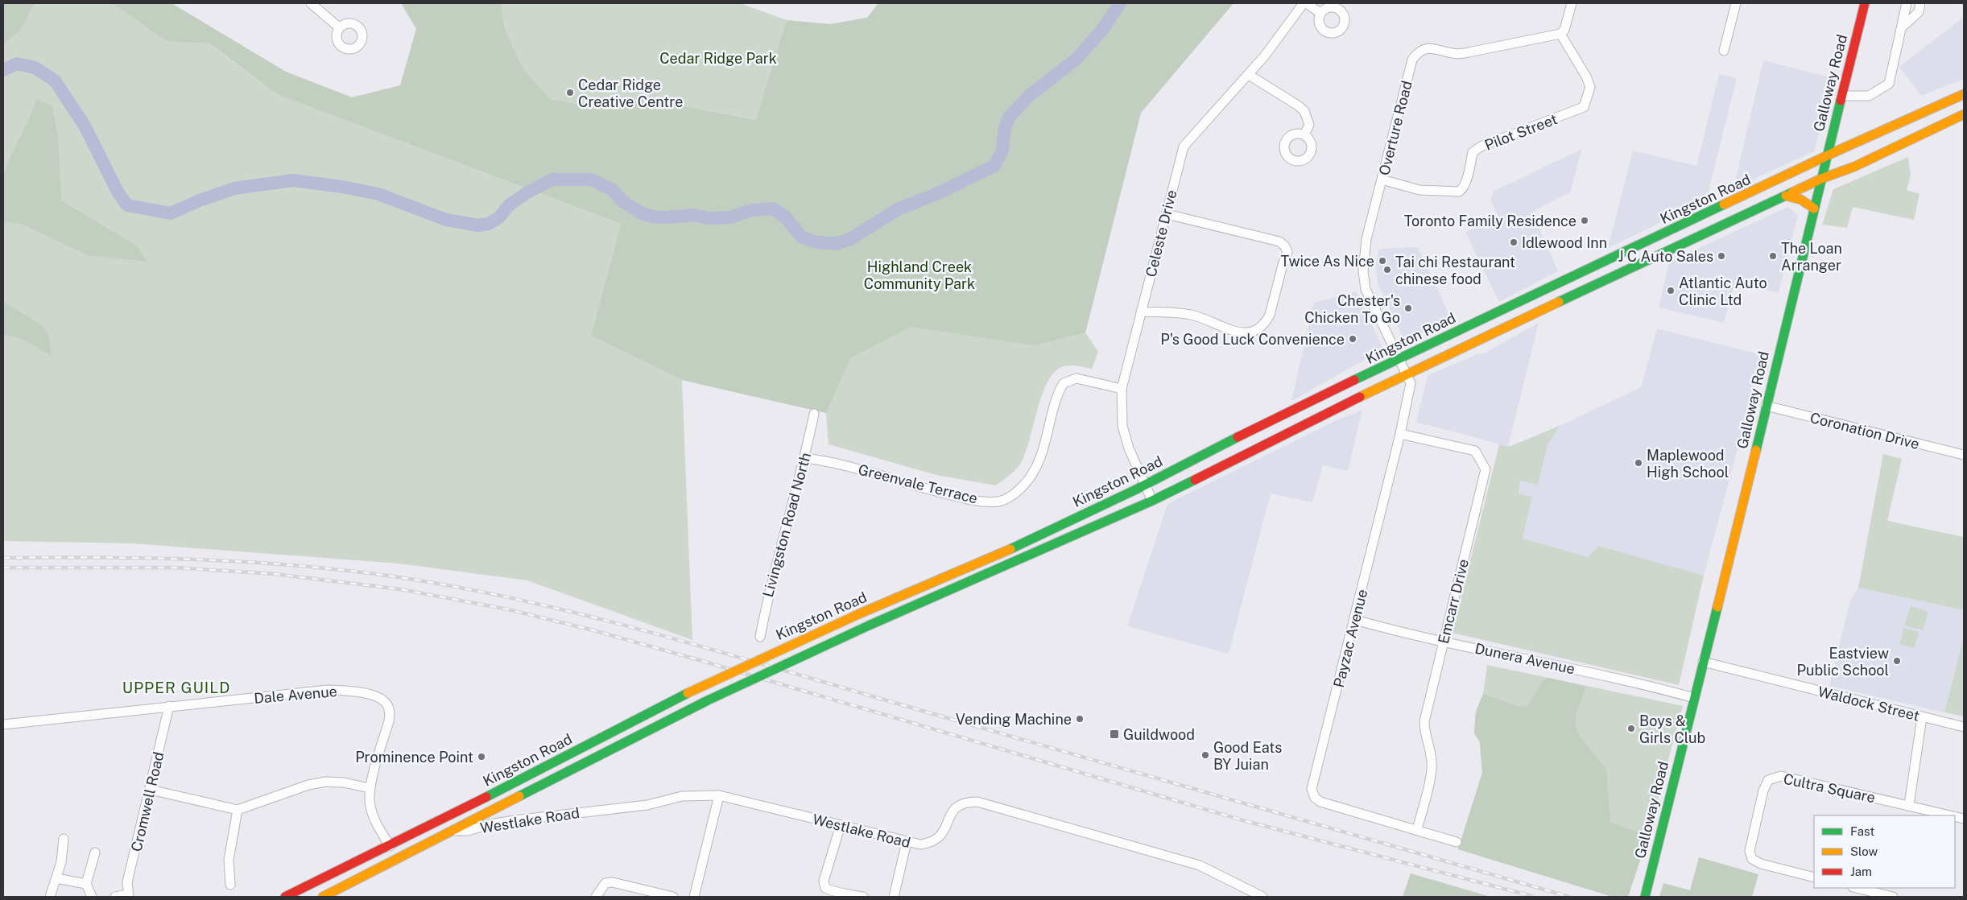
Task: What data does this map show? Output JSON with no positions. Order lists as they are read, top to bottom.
{
  "streets": {
    "main road": ["Galloway Road", "Kingston Road"],
    "street": [
      "Overture Road",
      "Pilot Street",
      "Celeste Drive",
      "Coronation Drive",
      "Greenvale Terrace",
      "Livingston Road North",
      "Emcarr Drive",
      "Payzac Avenue",
      "Dunera Avenue",
      "Dale Avenue",
      "Waldock Street",
      "Cultra Square",
      "Cromwell Road",
      "Westlake Road"
    ]
  },
  "crossings": [
    ["Galloway Road", "Kingston Road"],
    ["Galloway Road", "Coronation Drive"],
    ["Galloway Road", "Dunera Avenue"],
    ["Galloway Road", "Waldock Street"],
    ["Overture Road", "Pilot Street"],
    ["Overture Road", "Kingston Road"],
    ["Overture Road", "Payzac Avenue"],
    ["Kingston Road", "Celeste Drive"],
    ["Kingston Road", "Payzac Avenue"],
    ["Kingston Road", "Dale Avenue"],
    ["Kingston Road", "Westlake Road"],
    ["Celeste Drive", "Greenvale Terrace"],
    ["Greenvale Terrace", "Livingston Road North"],
    ["Emcarr Drive", "Payzac Avenue"],
    ["Emcarr Drive", "Dunera Avenue"],
    ["Payzac Avenue", "Dunera Avenue"],
    ["Dale Avenue", "Cromwell Road"]
  ],
  "districts": ["UPPER GUILD"],
  "parks": ["Cedar Ridge Park", "Highland Creek Community Park"],
  "places": {
    "other": [
      "Cedar Ridge Creative Centre",
      "Toronto Family Residence",
      "Idlewood Inn",
      "J C Auto Sales",
      "The Loan Arranger",
      "Twice As Nice",
      "Tai chi Restaurant chinese food",
      "Atlantic Auto Clinic Ltd",
      "Chester's Chicken To Go",
      "P's Good Luck Convenience",
      "Maplewood High School",
      "Eastview Public School",
      "Vending Machine",
      "Boys & Girls Club",
      "Good Eats BY Juian",
      "Prominence Point"
    ],
    "transit": ["Guildwood"]
  },
  "legend": ["Fast", "Slow", "Jam"]
}
